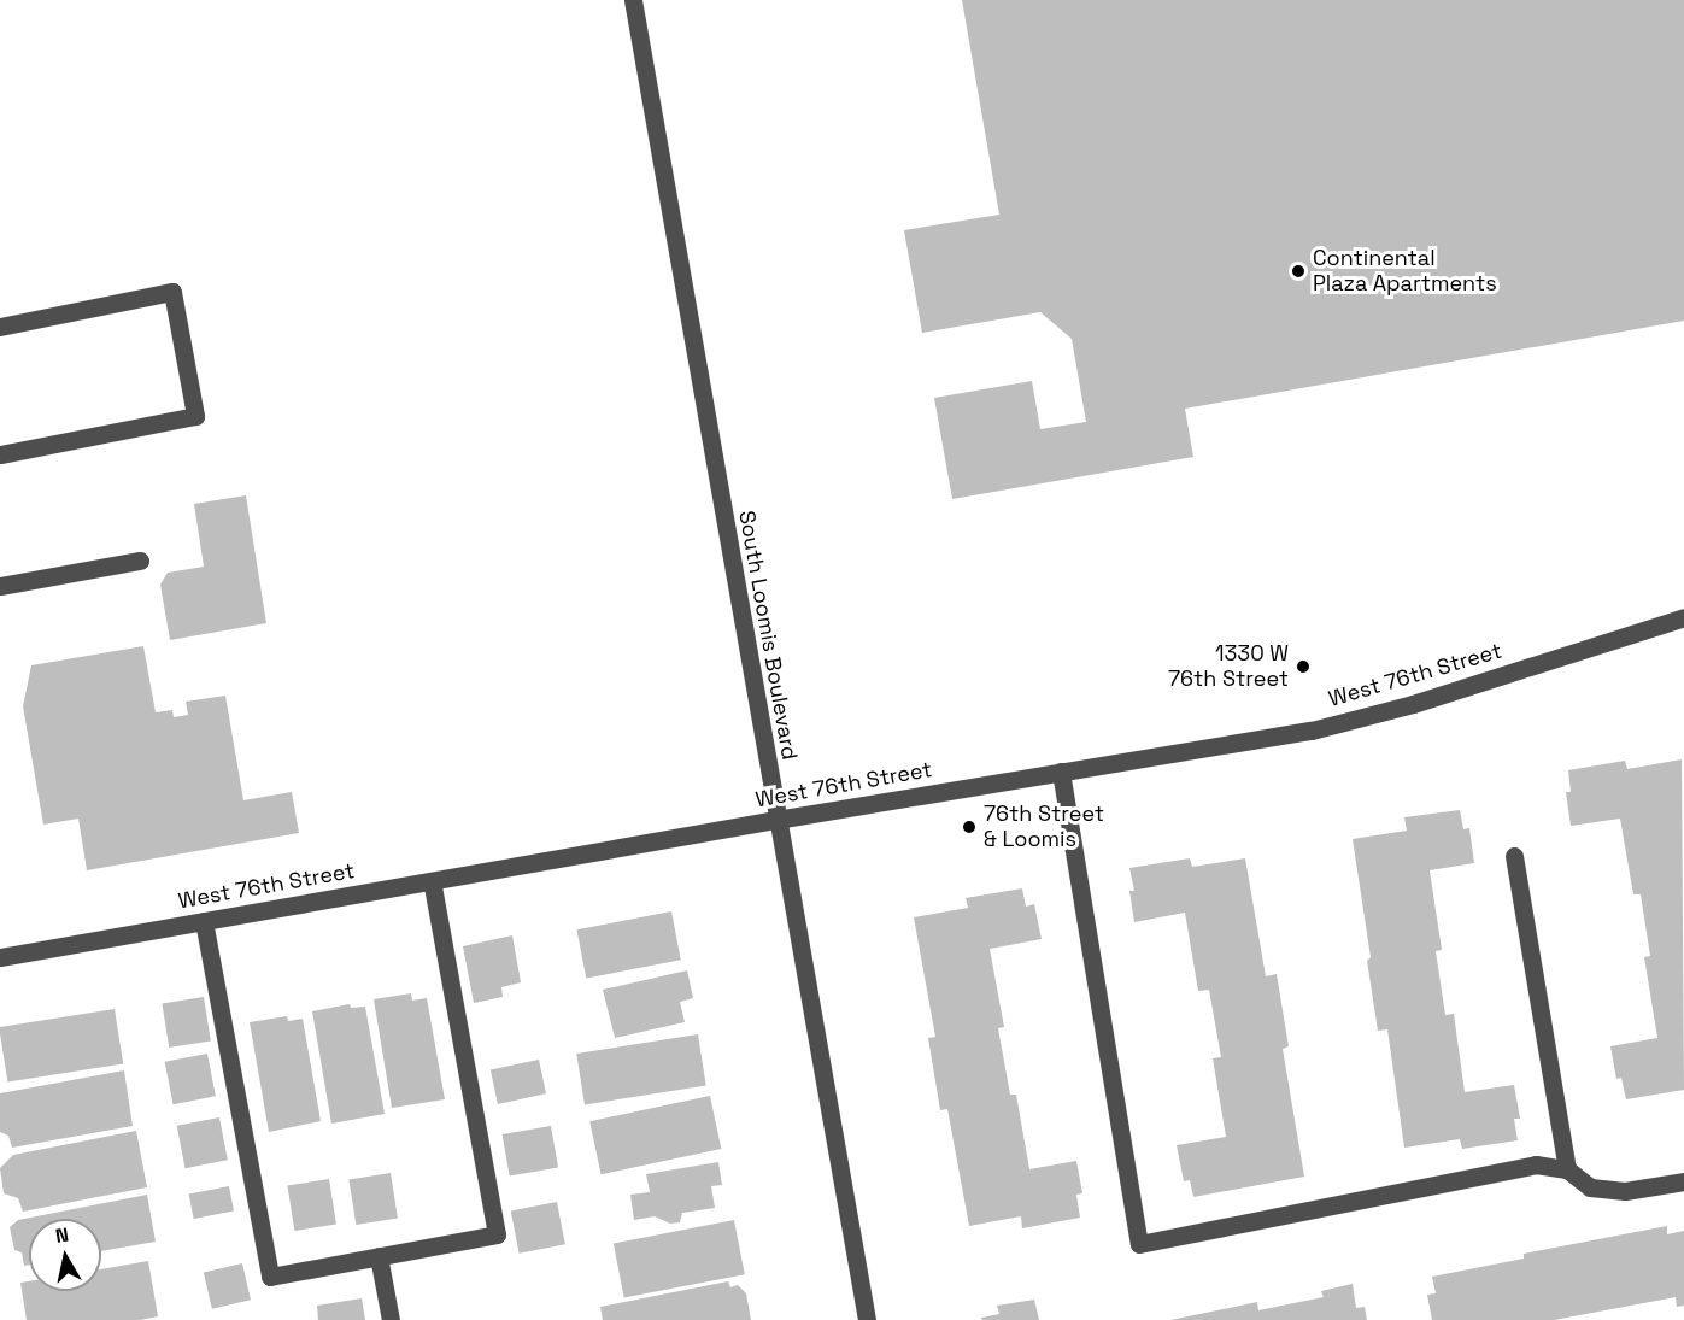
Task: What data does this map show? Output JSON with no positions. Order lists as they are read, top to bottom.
{
  "streets": {
    "street": ["South Loomis Boulevard", "West 76th Street"]
  },
  "crossings": [
    ["South Loomis Boulevard", "West 76th Street"]
  ],
  "places": ["Continental Plaza Apartments", "1330 W 76th Street", "76th Street & Loomis"],
  "north": "top"
}
